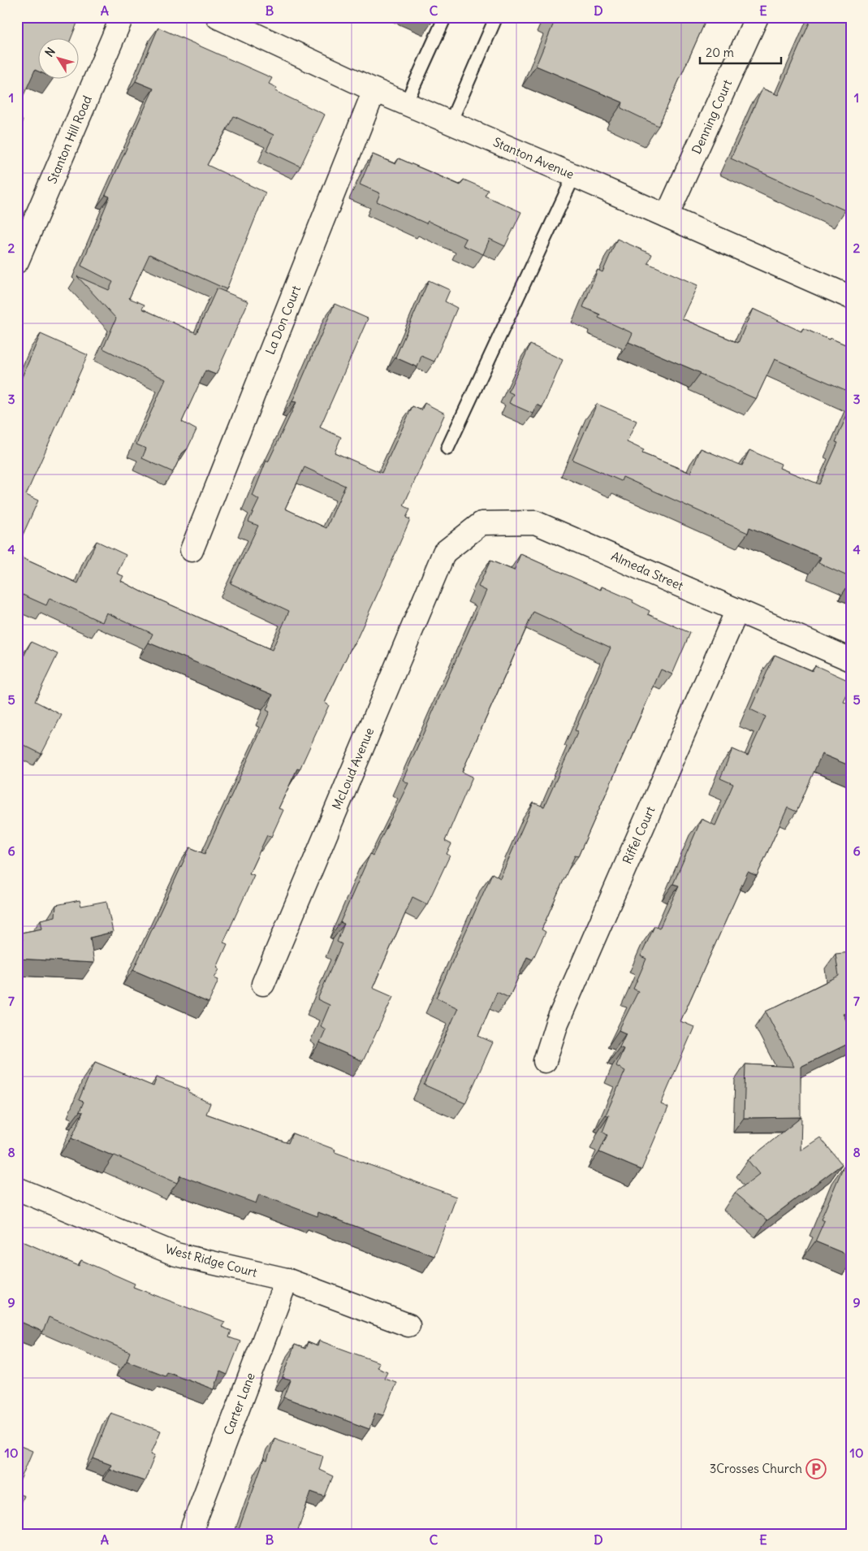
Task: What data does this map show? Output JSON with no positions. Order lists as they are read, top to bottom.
{
  "streets": {
    "street": [
      "Denning Court",
      "Stanton Hill Road",
      "Stanton Avenue",
      "La Don Court",
      "Almeda Street",
      "McLoud Avenue",
      "Riffel Court",
      "West Ridge Court",
      "Carter Lane"
    ]
  },
  "crossings": [
    ["Denning Court", "Stanton Avenue"],
    ["Stanton Avenue", "La Don Court"],
    ["Almeda Street", "McLoud Avenue"],
    ["Almeda Street", "Riffel Court"],
    ["West Ridge Court", "Carter Lane"]
  ],
  "places": {
    "parking": ["3Crosses Church"]
  },
  "scale_bar": "20 m",
  "north": "top left",
  "grid": {
    "columns": [
      "A",
      "B",
      "C",
      "D",
      "E"
    ],
    "rows": [
      "1",
      "2",
      "3",
      "4",
      "5",
      "6",
      "7",
      "8",
      "9",
      "10"
    ]
  }
}
